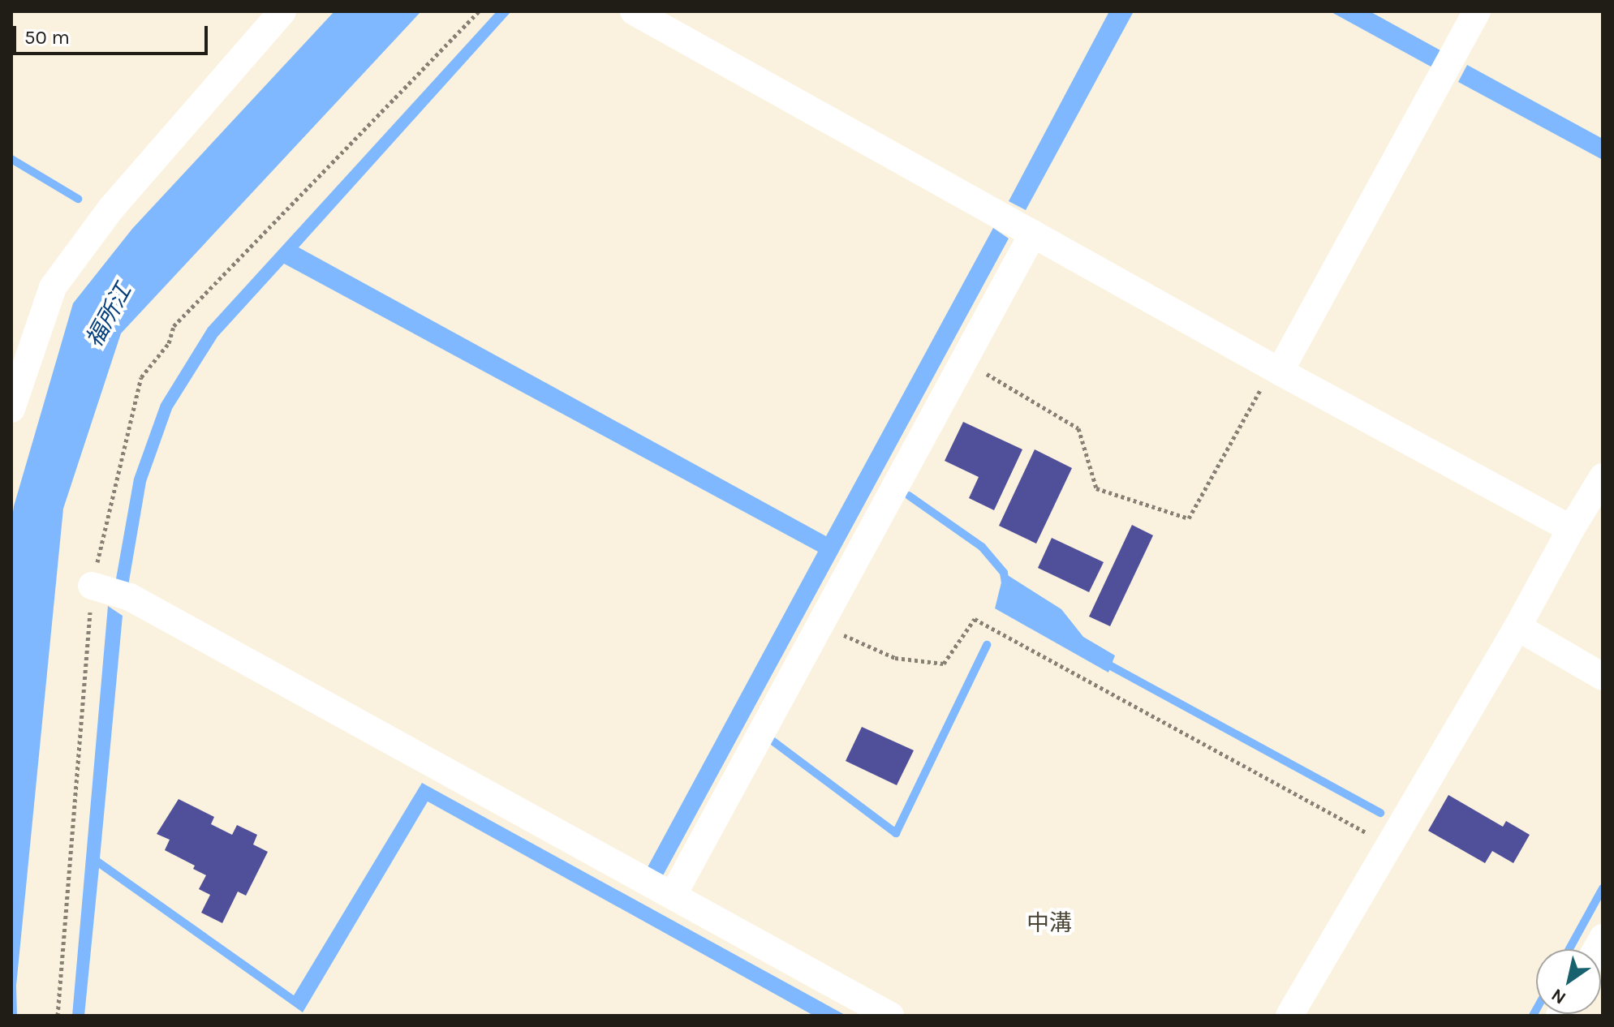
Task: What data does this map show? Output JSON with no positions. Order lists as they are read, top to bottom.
{
  "districts": ["中溝"],
  "water": ["福所江"],
  "scale_bar": "50 m",
  "north": "bottom left"
}
